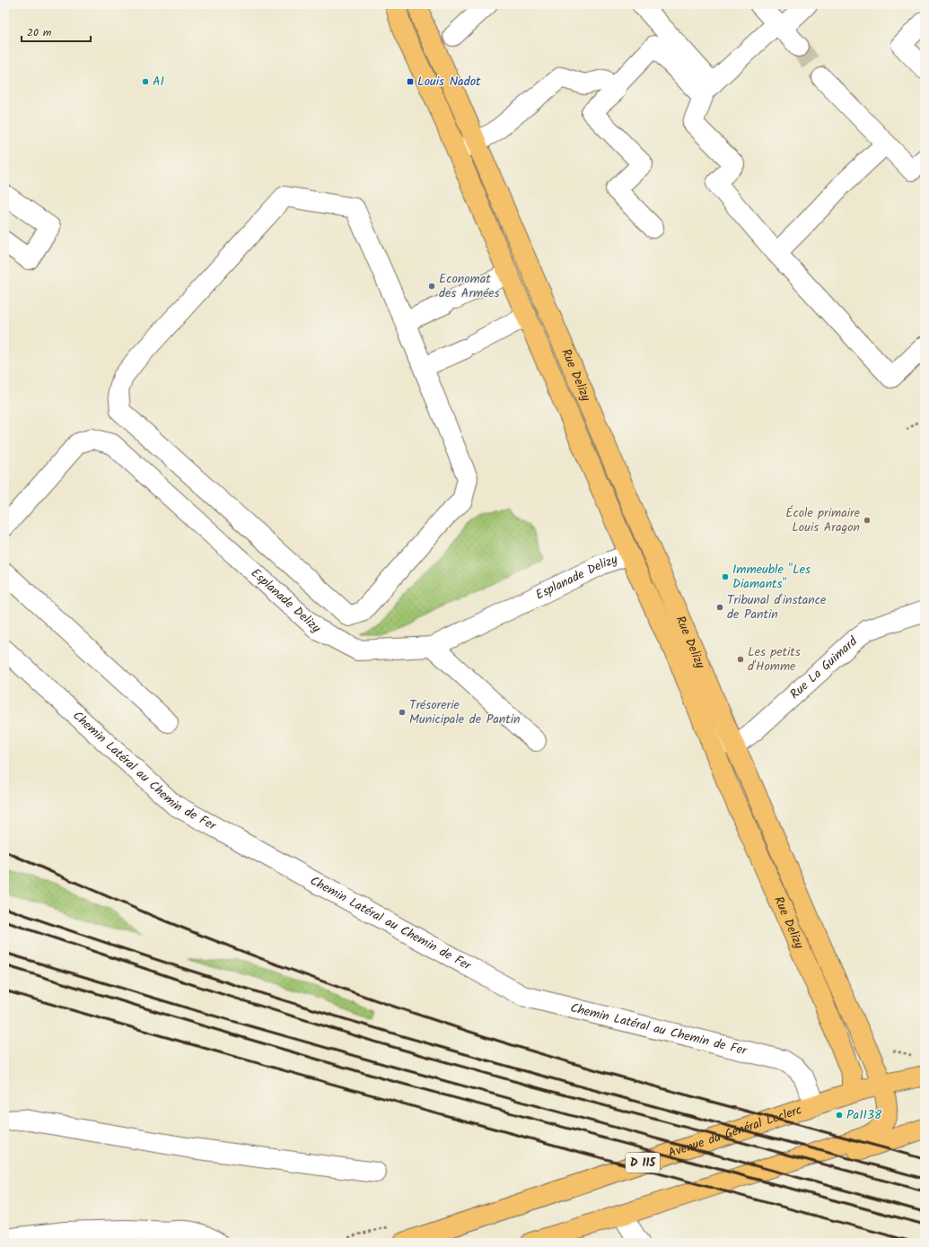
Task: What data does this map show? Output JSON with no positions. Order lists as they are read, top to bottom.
{
  "streets": {
    "main road": ["Rue Delizy", "Avenue du Général Leclerc", "D 115"],
    "street": ["Esplanade Delizy", "Rue La Guimard", "Chemin Latéral au Chemin de Fer"]
  },
  "crossings": [
    ["Rue Delizy", "Esplanade Delizy"],
    ["Rue Delizy", "Rue La Guimard"],
    ["Rue Delizy", "Avenue du Général Leclerc"],
    ["Chemin Latéral au Chemin de Fer", "Avenue du Général Leclerc"]
  ],
  "places": {
    "other": [
      "A1",
      "Economat des Armées",
      "École primaire Louis Aragon",
      "Immeuble \"Les Diamants\"",
      "Tribunal d'instance de Pantin",
      "Les petits d'Homme",
      "Trésorerie Municipale de Pantin",
      "Pa1138"
    ],
    "transit": ["Louis Nadot"]
  },
  "scale_bar": "20 m"
}
